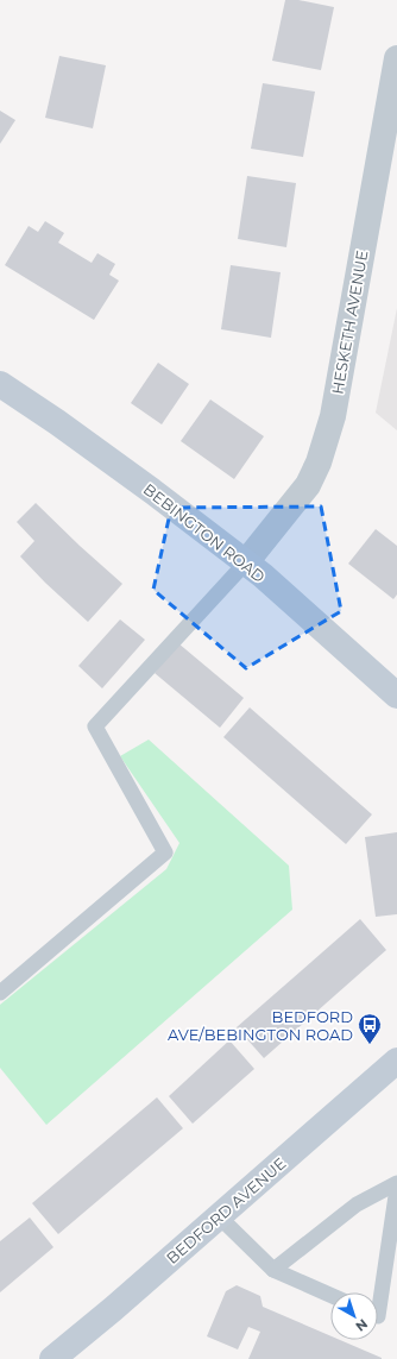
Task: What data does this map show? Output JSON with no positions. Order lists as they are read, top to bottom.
{
  "streets": {
    "main road": ["BEBINGTON ROAD", "BEDFORD AVENUE"],
    "street": ["HESKETH AVENUE"]
  },
  "crossings": [
    ["HESKETH AVENUE", "BEBINGTON ROAD"]
  ],
  "places": {
    "bus stop": ["BEDFORD AVE/BEBINGTON ROAD"]
  },
  "north": "bottom right"
}
